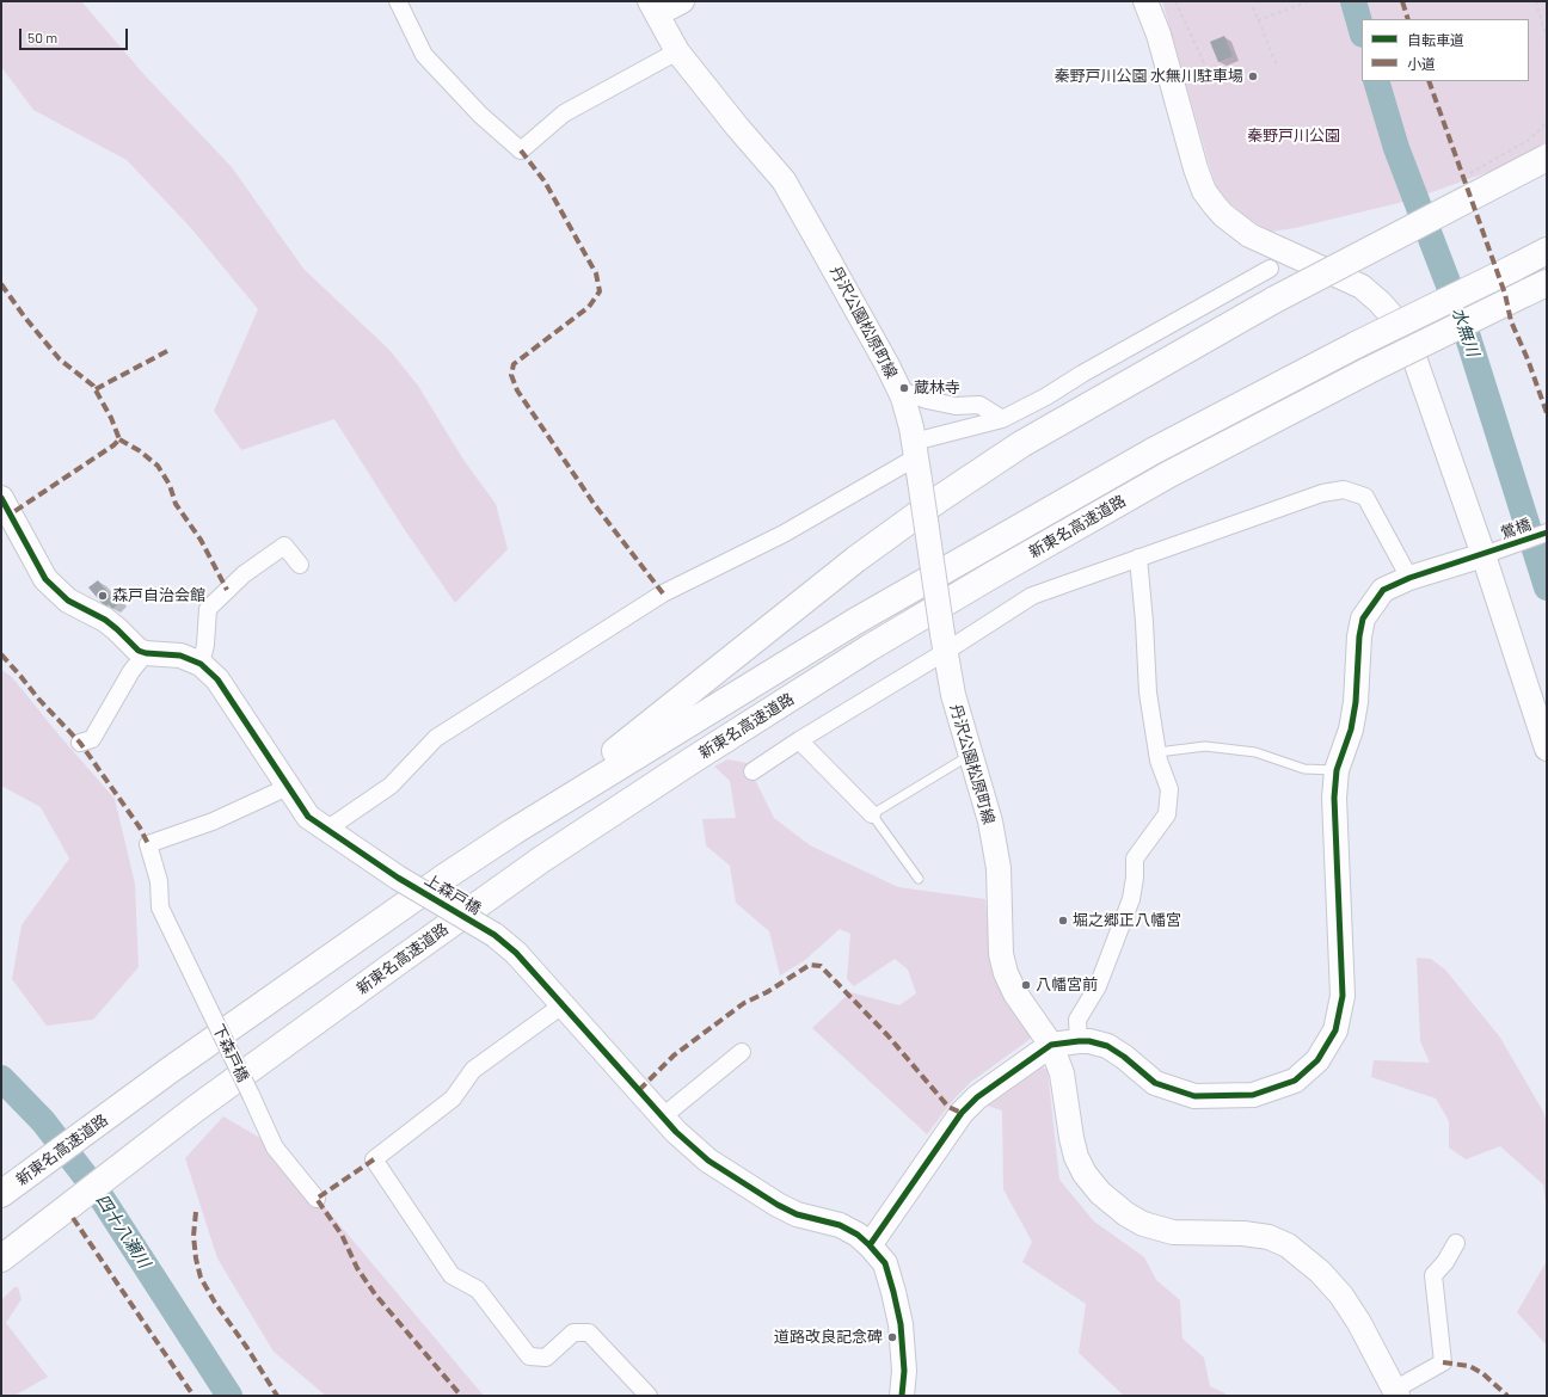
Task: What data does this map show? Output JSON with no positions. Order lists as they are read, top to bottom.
{
  "streets": {
    "highway": ["新東名高速道路"],
    "street": [
      "丹沢公園松原町線",
      "鶯橋",
      "上森戸橋",
      "下森戸橋"
    ]
  },
  "crossings": [
    ["上森戸橋", "下森戸橋"]
  ],
  "water": ["水無川", "四十八瀬川"],
  "parks": ["秦野戸川公園"],
  "places": [
    "秦野戸川公園 水無川駐車場",
    "蔵林寺",
    "森戸自治会館",
    "堀之郷正八幡宮",
    "八幡宮前",
    "道路改良記念碑"
  ],
  "legend": ["自転車道", "小道"],
  "scale_bar": "50 m"
}
